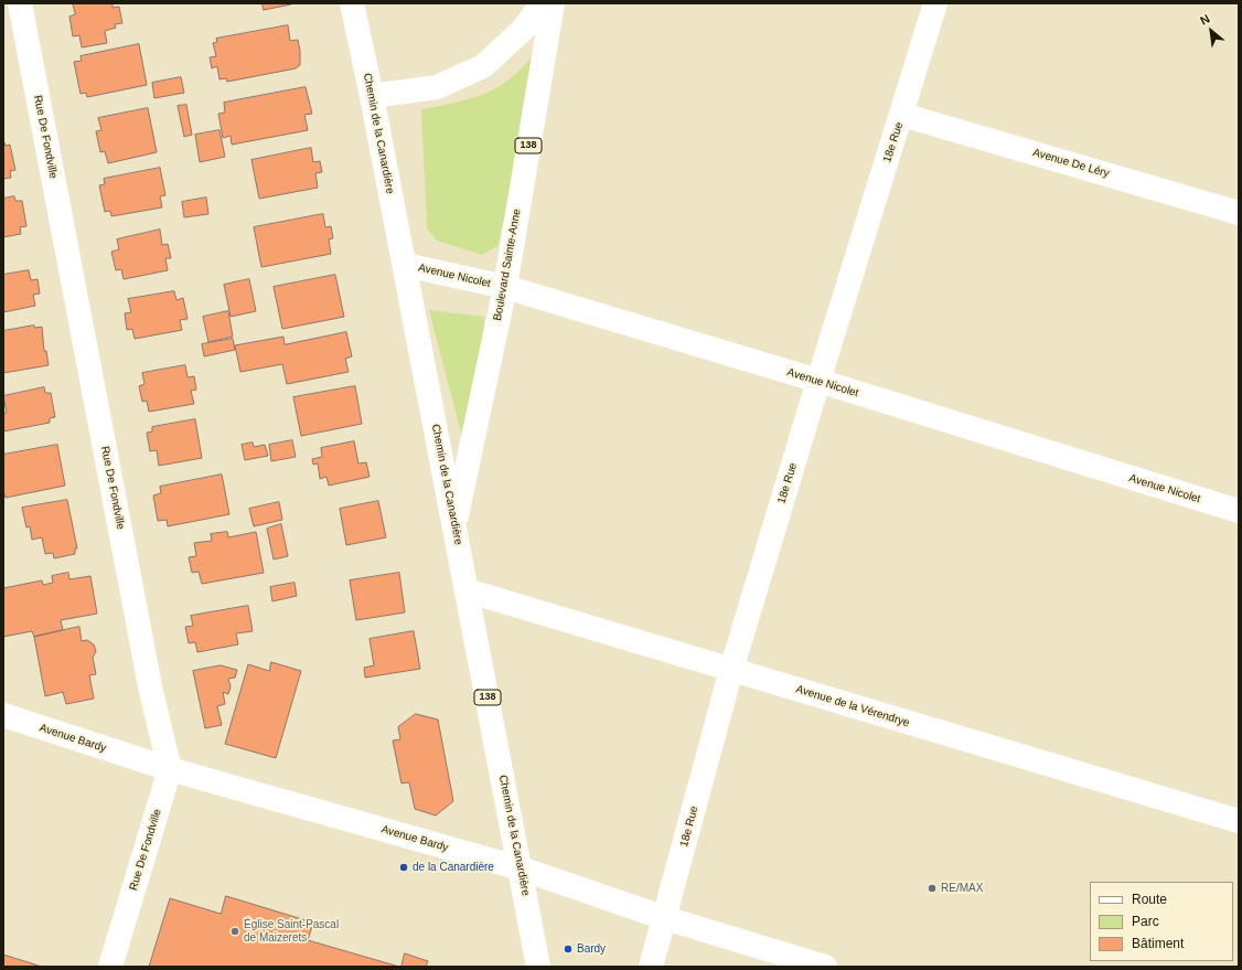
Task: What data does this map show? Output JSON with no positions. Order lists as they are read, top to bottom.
{
  "streets": {
    "street": [
      "Chemin de la Canardière",
      "Rue De Fondville",
      "18e Rue",
      "138",
      "Avenue De Léry",
      "Boulevard Sainte-Anne",
      "Avenue Nicolet",
      "Avenue de la Vérendrye",
      "Avenue Bardy"
    ]
  },
  "crossings": [
    ["Chemin de la Canardière", "Boulevard Sainte-Anne"],
    ["Chemin de la Canardière", "Avenue Nicolet"],
    ["Chemin de la Canardière", "Avenue de la Vérendrye"],
    ["Chemin de la Canardière", "Avenue Bardy"],
    ["Rue De Fondville", "Avenue Bardy"],
    ["18e Rue", "Avenue De Léry"],
    ["18e Rue", "Avenue Nicolet"],
    ["18e Rue", "Avenue de la Vérendrye"],
    ["18e Rue", "Avenue Bardy"],
    ["Boulevard Sainte-Anne", "Avenue Nicolet"]
  ],
  "places": [
    "de la Canardière",
    "RE/MAX",
    "Église Saint-Pascal de Maizerets",
    "Bardy"
  ],
  "legend": ["Route", "Parc", "Bâtiment"],
  "north": "top left"
}
